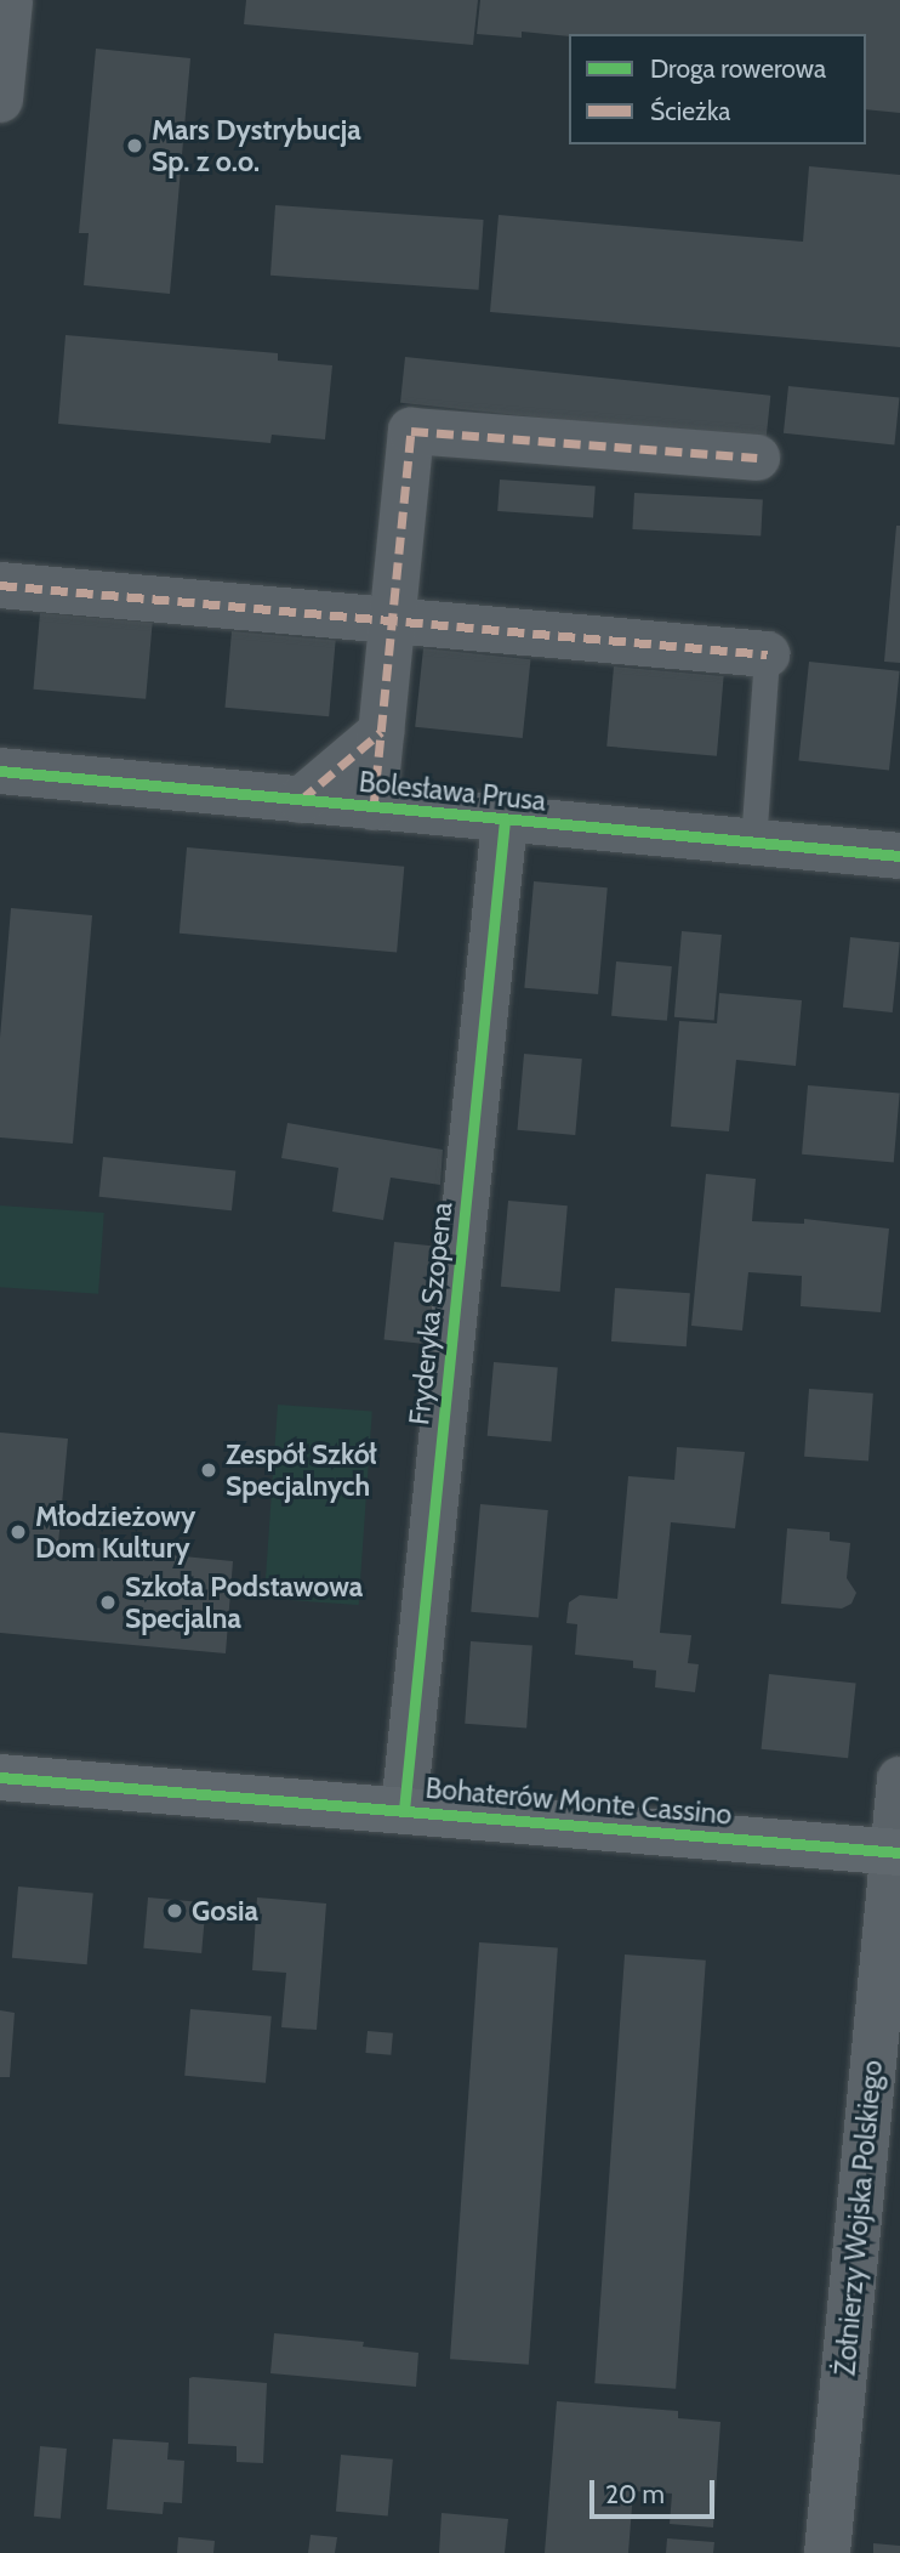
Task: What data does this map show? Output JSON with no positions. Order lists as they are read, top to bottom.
{
  "streets": {
    "street": [
      "Bolesława Prusa",
      "Fryderyka Szopena",
      "Bohaterów Monte Cassino",
      "Żołnierzy Wojska Polskiego"
    ]
  },
  "crossings": [
    ["Bolesława Prusa", "Fryderyka Szopena"],
    ["Fryderyka Szopena", "Bohaterów Monte Cassino"],
    ["Bohaterów Monte Cassino", "Żołnierzy Wojska Polskiego"]
  ],
  "places": [
    "Mars Dystrybucja Sp. z o.o.",
    "Zespół Szkół Specjalnych",
    "Młodzieżowy Dom Kultury",
    "Szkoła Podstawowa Specjalna",
    "Gosia"
  ],
  "legend": ["Droga rowerowa", "Ścieżka"],
  "scale_bar": "20 m"
}
